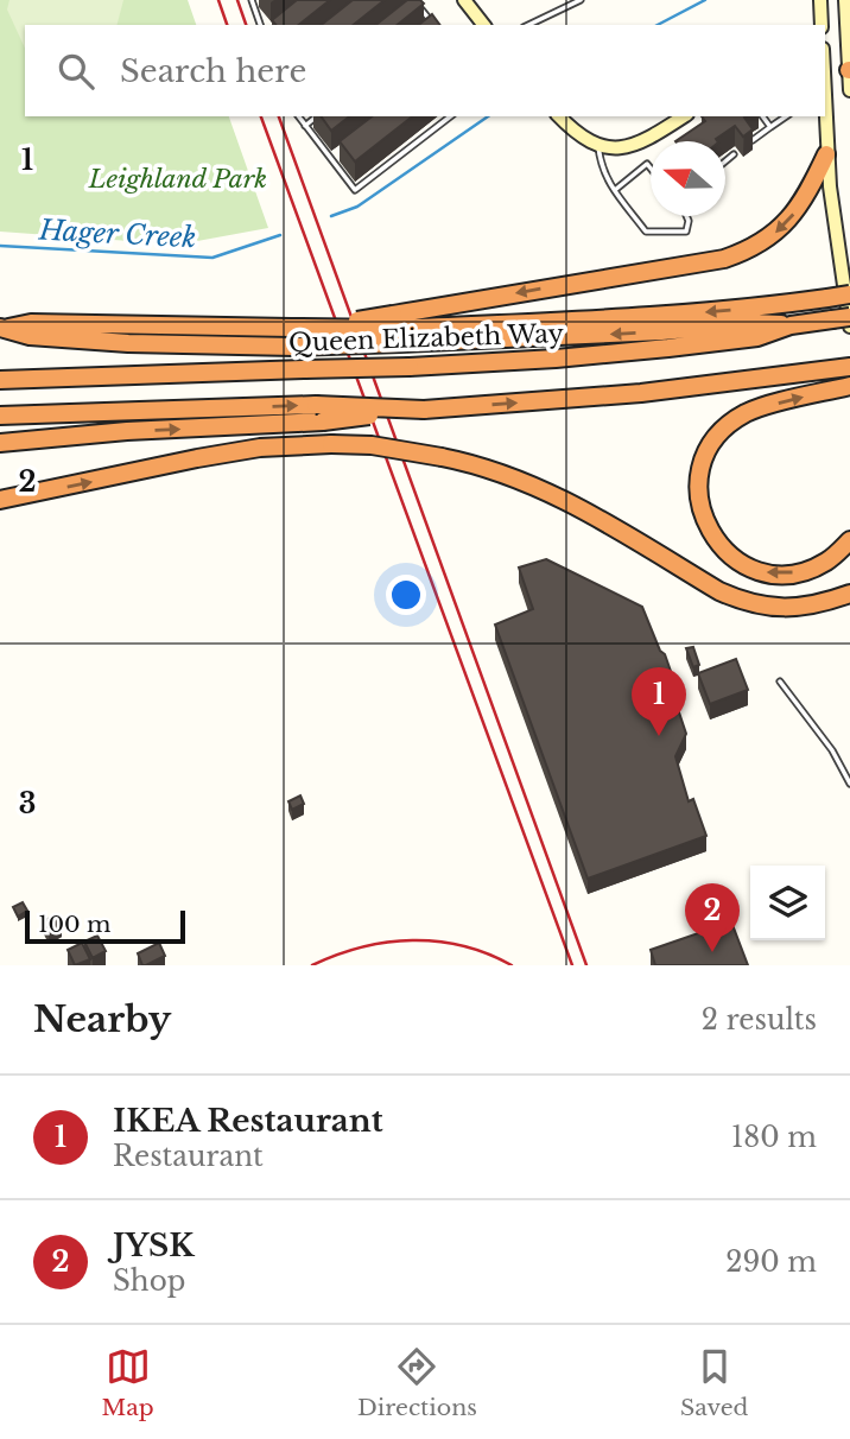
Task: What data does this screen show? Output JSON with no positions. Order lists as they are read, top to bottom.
{
  "streets": {
    "highway": ["Queen Elizabeth Way"]
  },
  "water": ["Hager Creek"],
  "parks": ["Leighland Park"],
  "scale_bar": "100 m",
  "north": "left",
  "page": {
    "search": "Search here",
    "pins": ["1", "2"],
    "scale": "100 m",
    "heading": ["Nearby", "2 results"],
    "list": [
      {
        "mark": "1",
        "name": "IKEA Restaurant",
        "note": "Restaurant",
        "value": "180 m"
      },
      {
        "mark": "2",
        "name": "JYSK",
        "note": "Shop",
        "value": "290 m"
      }
    ],
    "nav": ["Map", "Directions", "Saved"]
  },
  "grid": {
    "rows": ["1", "2", "3"]
  }
}
